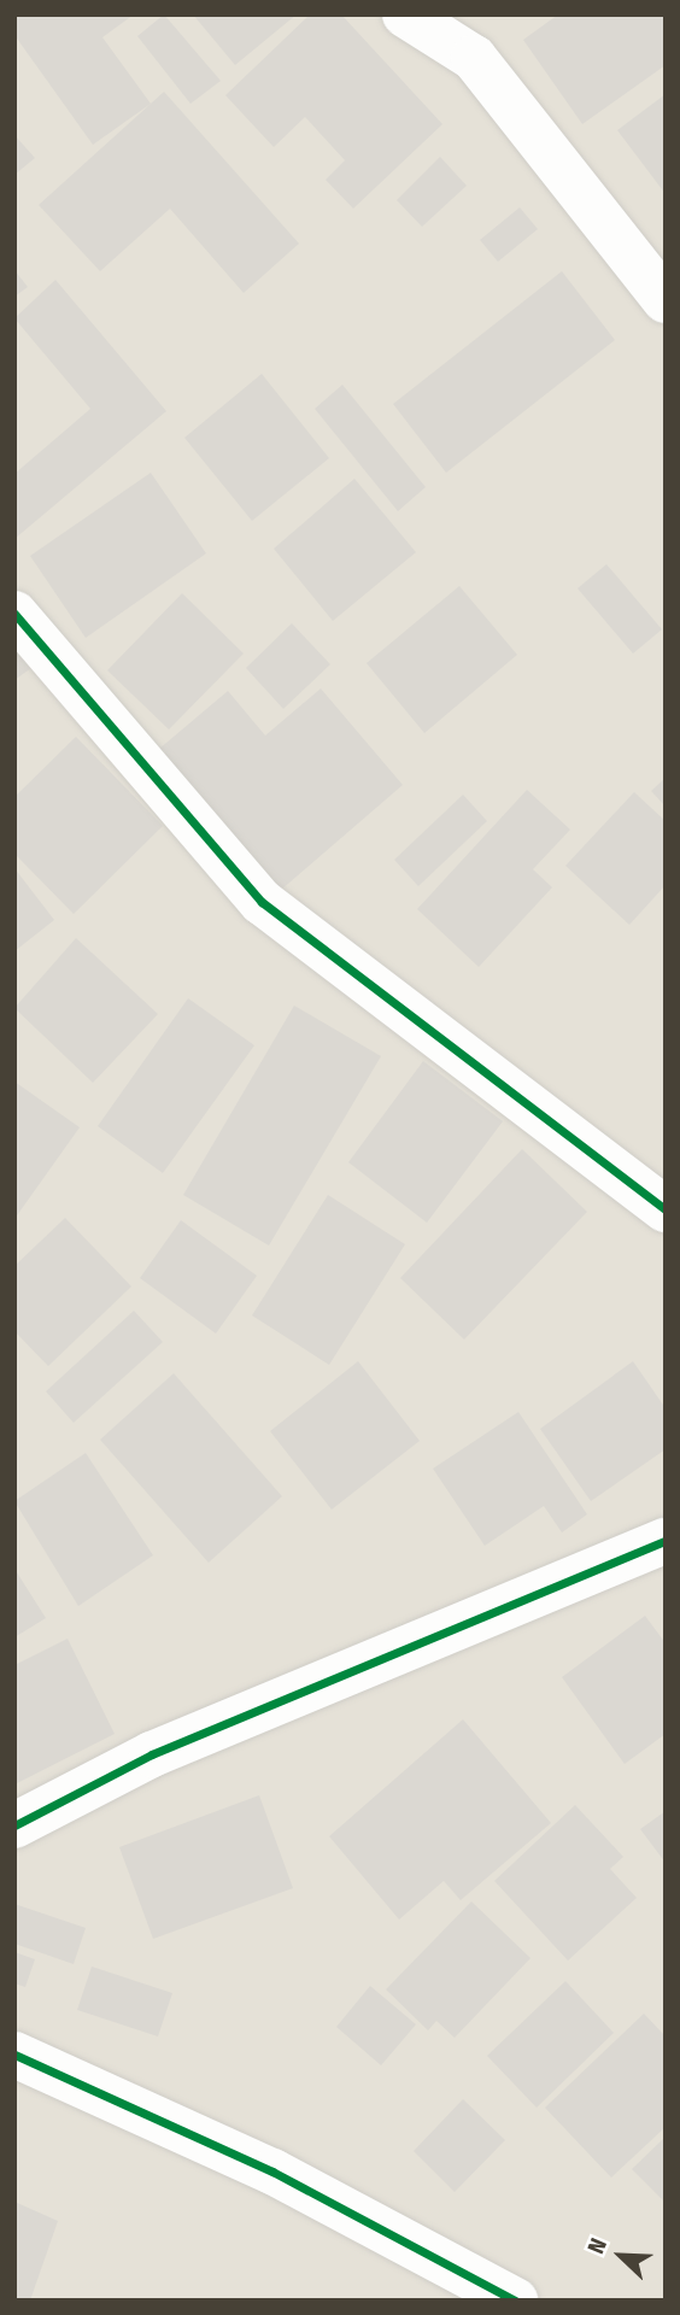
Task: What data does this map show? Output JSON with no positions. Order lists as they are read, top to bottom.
{
  "north": "top left"
}
